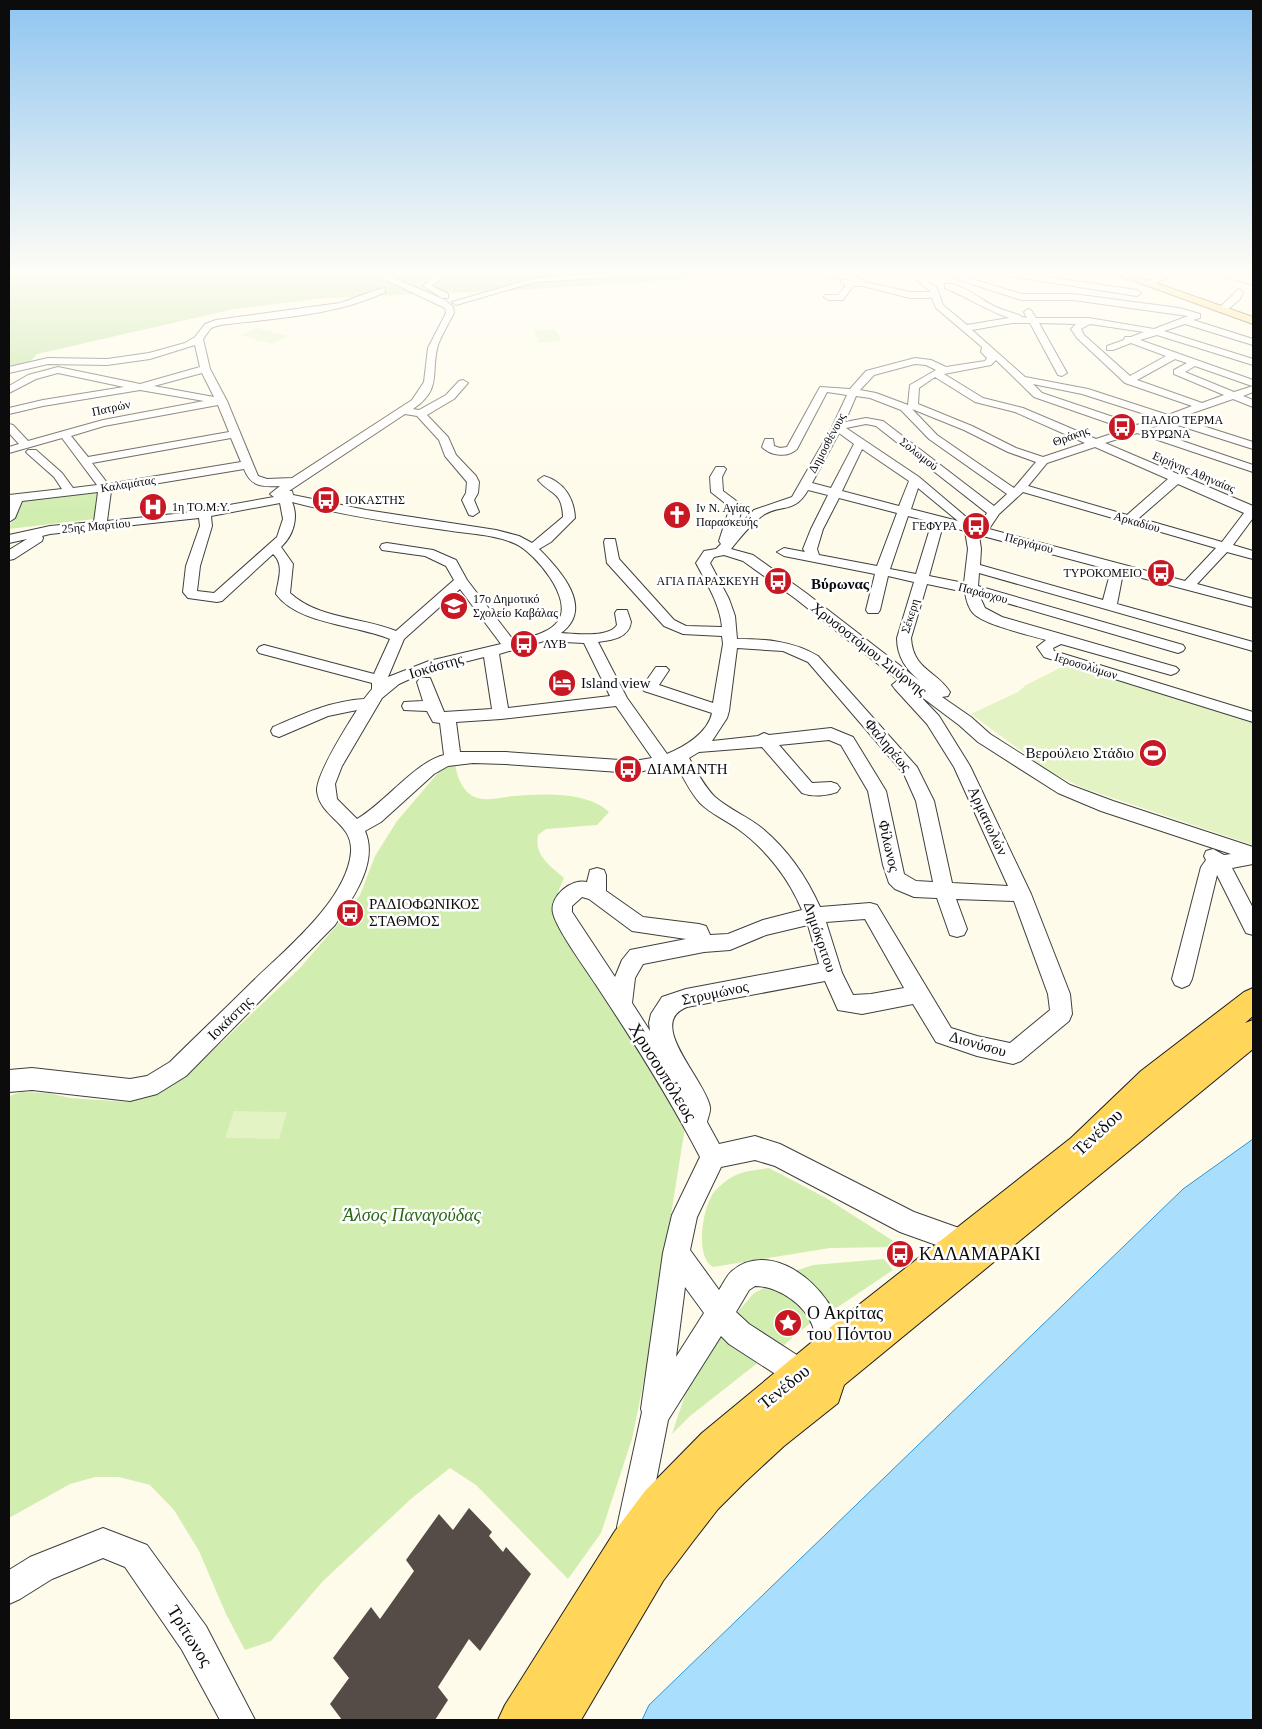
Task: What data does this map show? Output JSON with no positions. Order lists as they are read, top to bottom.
{
  "streets": {
    "main road": ["Τενέδου"],
    "street": [
      "Πατρών",
      "Θράκης",
      "Δημοσθένους",
      "Σολωμού",
      "Ειρήνης Αθηναίας",
      "Καλαμάτας",
      "Αρκαδίου",
      "25ης Μαρτίου",
      "Περγάμου",
      "Παράσχου",
      "Σέκερη",
      "Χρυσοστόμου Σμύρνης",
      "Ιοκάστης",
      "Ιεροσολύμων",
      "Φαληρέως",
      "Αρματωλών",
      "Φίλωνος",
      "Δημόκριτου",
      "Στρυμώνος",
      "Διονύσου",
      "Χρυσουπόλεως",
      "Τρίτωνος"
    ]
  },
  "crossings": [
    ["Θράκης", "Σολωμού"],
    ["Θράκης", "Ειρήνης Αθηναίας"],
    ["Θράκης", "Αρκαδίου"],
    ["Θράκης", "Περγάμου"],
    ["Θράκης", "Ιεροσολύμων"],
    ["Δημοσθένους", "Σολωμού"],
    ["Δημοσθένους", "Ειρήνης Αθηναίας"],
    ["Δημοσθένους", "Περγάμου"],
    ["Δημοσθένους", "Χρυσοστόμου Σμύρνης"],
    ["25ης Μαρτίου", "Ιοκάστης"],
    ["Περγάμου", "Σέκερη"],
    ["Περγάμου", "Ιεροσολύμων"],
    ["Παράσχου", "Σέκερη"],
    ["Παράσχου", "Ιεροσολύμων"],
    ["Σέκερη", "Χρυσοστόμου Σμύρνης"],
    ["Χρυσοστόμου Σμύρνης", "Αρματωλών"],
    ["Φαληρέως", "Φίλωνος"],
    ["Αρματωλών", "Φίλωνος"],
    ["Αρματωλών", "Διονύσου"],
    ["Δημόκριτου", "Στρυμώνος"],
    ["Δημόκριτου", "Διονύσου"],
    ["Στρυμώνος", "Χρυσουπόλεως"]
  ],
  "districts": ["Βύρωνας"],
  "parks": ["Άλσος Παναγούδας"],
  "places": {
    "bus stop": [
      "ΠΑΛΙΟ ΤΕΡΜΑ ΒΥΡΩΝΑ",
      "ΙΟΚΑΣΤΗΣ",
      "ΓΕΦΥΡΑ",
      "ΤΥΡΟΚΟΜΕΙΟ",
      "ΑΓΙΑ ΠΑΡΑΣΚΕΥΗ",
      "ΛΥΒ",
      "ΔΙΑΜΑΝΤΗ",
      "ΡΑΔΙΟΦΩΝΙΚΟΣ ΣΤΑΘΜΟΣ",
      "ΚΑΛΑΜΑΡΑΚΙ"
    ],
    "hospital": ["1η ΤΟ.Μ.Υ."],
    "church": ["Ιν Ν. Αγίας Παρασκευής"],
    "school or university": ["17ο Δημοτικό Σχολείο Καβάλας"],
    "hotel": ["Island view"],
    "sports": ["Βερούλειο Στάδιο"],
    "place": ["Ο Ακρίτας του Πόντου"]
  }
}
